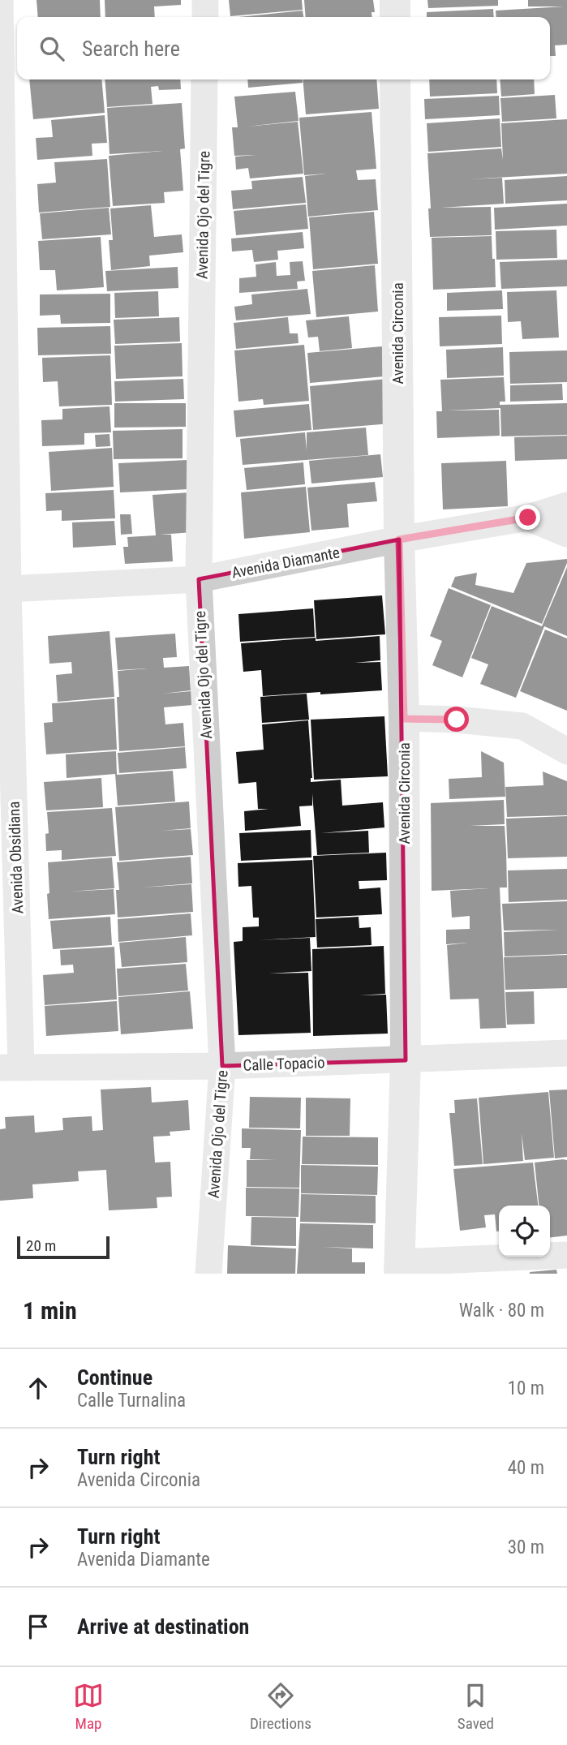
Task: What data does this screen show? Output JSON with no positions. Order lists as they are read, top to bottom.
{
  "streets": {
    "street": [
      "Avenida Ojo del Tigre",
      "Avenida Circonia",
      "Avenida Diamante",
      "Avenida Obsidiana",
      "Calle Topacio"
    ]
  },
  "crossings": [
    ["Avenida Ojo del Tigre", "Avenida Diamante"],
    ["Avenida Ojo del Tigre", "Calle Topacio"],
    ["Avenida Circonia", "Avenida Diamante"],
    ["Avenida Circonia", "Calle Topacio"],
    ["Avenida Diamante", "Avenida Obsidiana"],
    ["Avenida Obsidiana", "Calle Topacio"]
  ],
  "scale_bar": "20 m",
  "page": {
    "search": "Search here",
    "scale": "20 m",
    "heading": ["1 min", "Walk · 80 m"],
    "list": [
      ["Continue", "Calle Turnalina", "10 m"],
      ["Turn right", "Avenida Circonia", "40 m"],
      ["Turn right", "Avenida Diamante", "30 m"],
      "Arrive at destination"
    ],
    "nav": ["Map", "Directions", "Saved"]
  }
}
